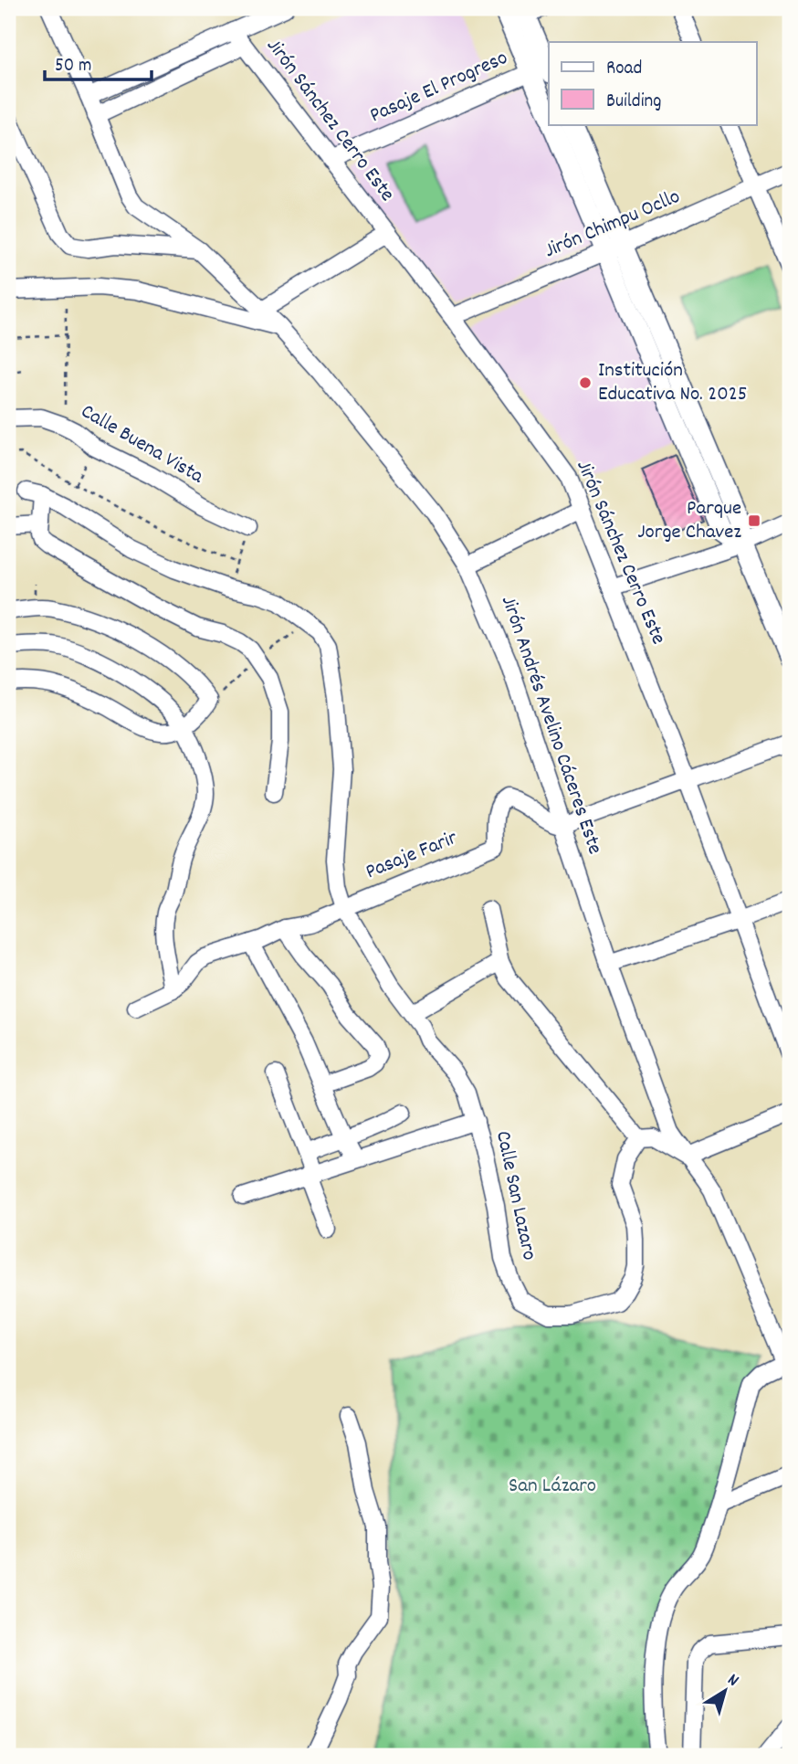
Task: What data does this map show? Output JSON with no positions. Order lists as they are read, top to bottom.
{
  "streets": {
    "street": [
      "Pasaje El Progreso",
      "Jirón Sánchez Cerro Este",
      "Jirón Chimpu Ocllo",
      "Calle Buena Vista",
      "Jirón Andrés Avelino Cáceres Este",
      "Pasaje Farir",
      "Calle San Lazaro"
    ]
  },
  "crossings": [
    ["Pasaje El Progreso", "Jirón Sánchez Cerro Este"],
    ["Jirón Sánchez Cerro Este", "Jirón Chimpu Ocllo"],
    ["Jirón Andrés Avelino Cáceres Este", "Pasaje Farir"],
    ["Pasaje Farir", "Calle San Lazaro"]
  ],
  "parks": ["San Lázaro"],
  "places": {
    "other": ["Institución Educativa No. 2025"],
    "transit": ["Parque Jorge Chavez"]
  },
  "legend": ["Road", "Building"],
  "scale_bar": "50 m",
  "north": "top right"
}
